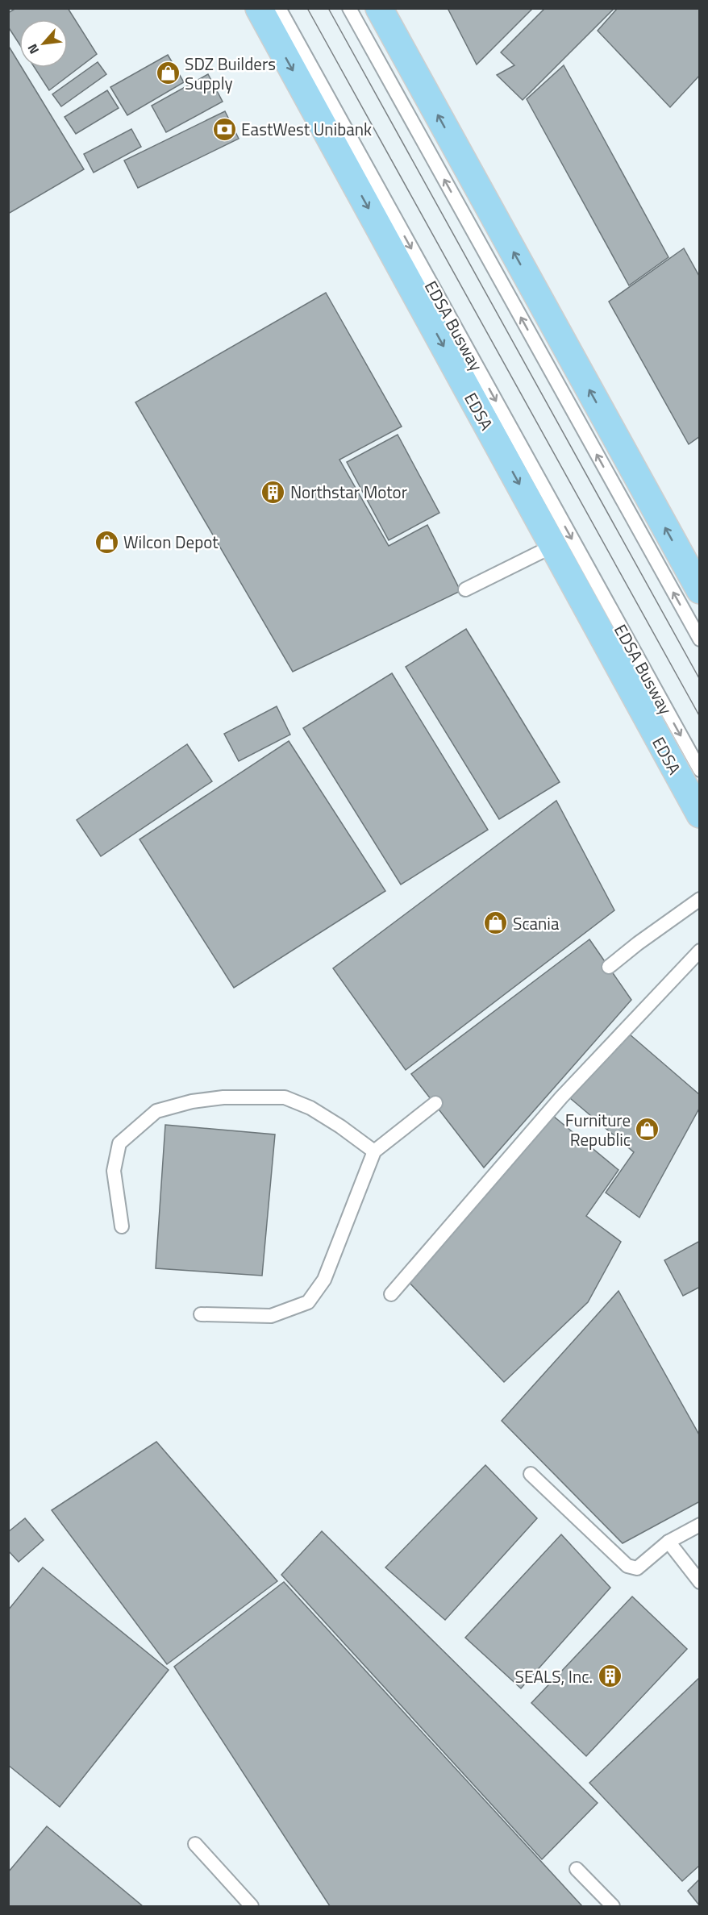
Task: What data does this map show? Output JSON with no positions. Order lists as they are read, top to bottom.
{
  "streets": {
    "highway": ["EDSA"],
    "lane": ["EDSA Busway"]
  },
  "places": {
    "shop": [
      "SDZ Builders Supply",
      "Wilcon Depot",
      "Scania",
      "Furniture Republic"
    ],
    "bank": ["EastWest Unibank"],
    "building": ["Northstar Motor", "SEALS, Inc."]
  },
  "north": "bottom left"
}
